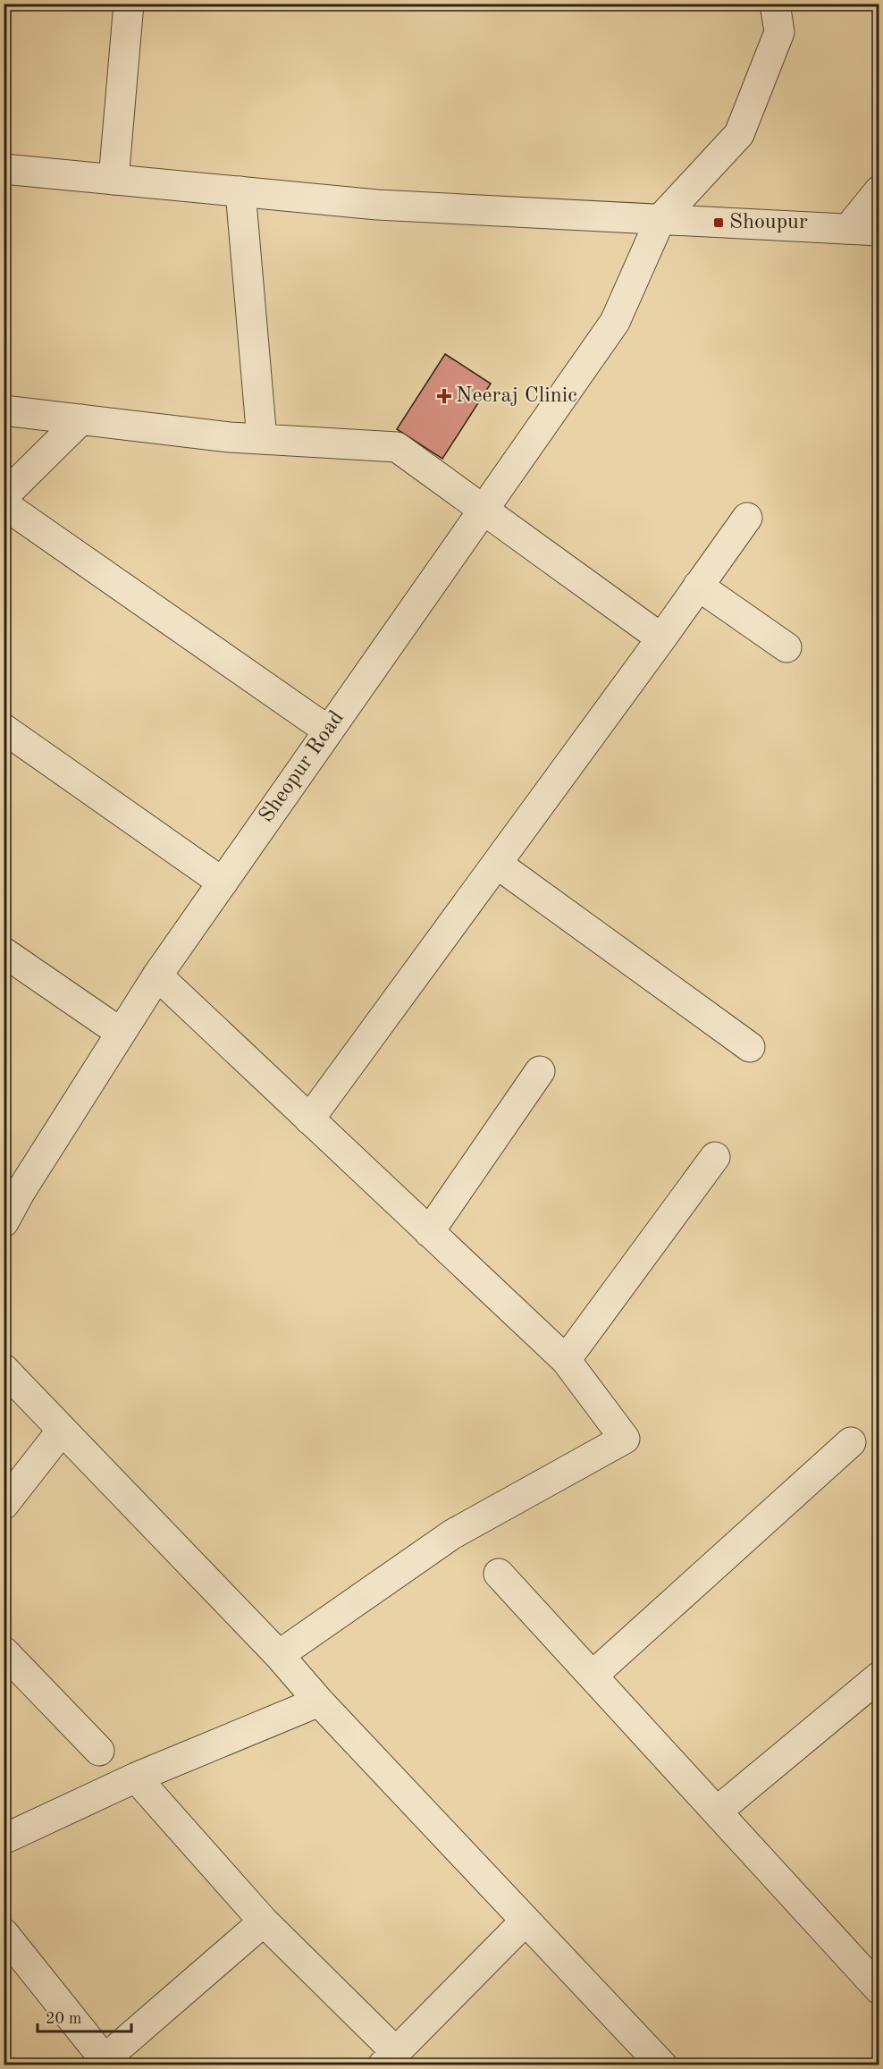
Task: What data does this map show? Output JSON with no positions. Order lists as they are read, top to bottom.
{
  "streets": {
    "street": ["Sheopur Road"]
  },
  "places": {
    "transit": ["Shoupur"],
    "health": ["Neeraj Clinic"]
  },
  "scale_bar": "20 m"
}
